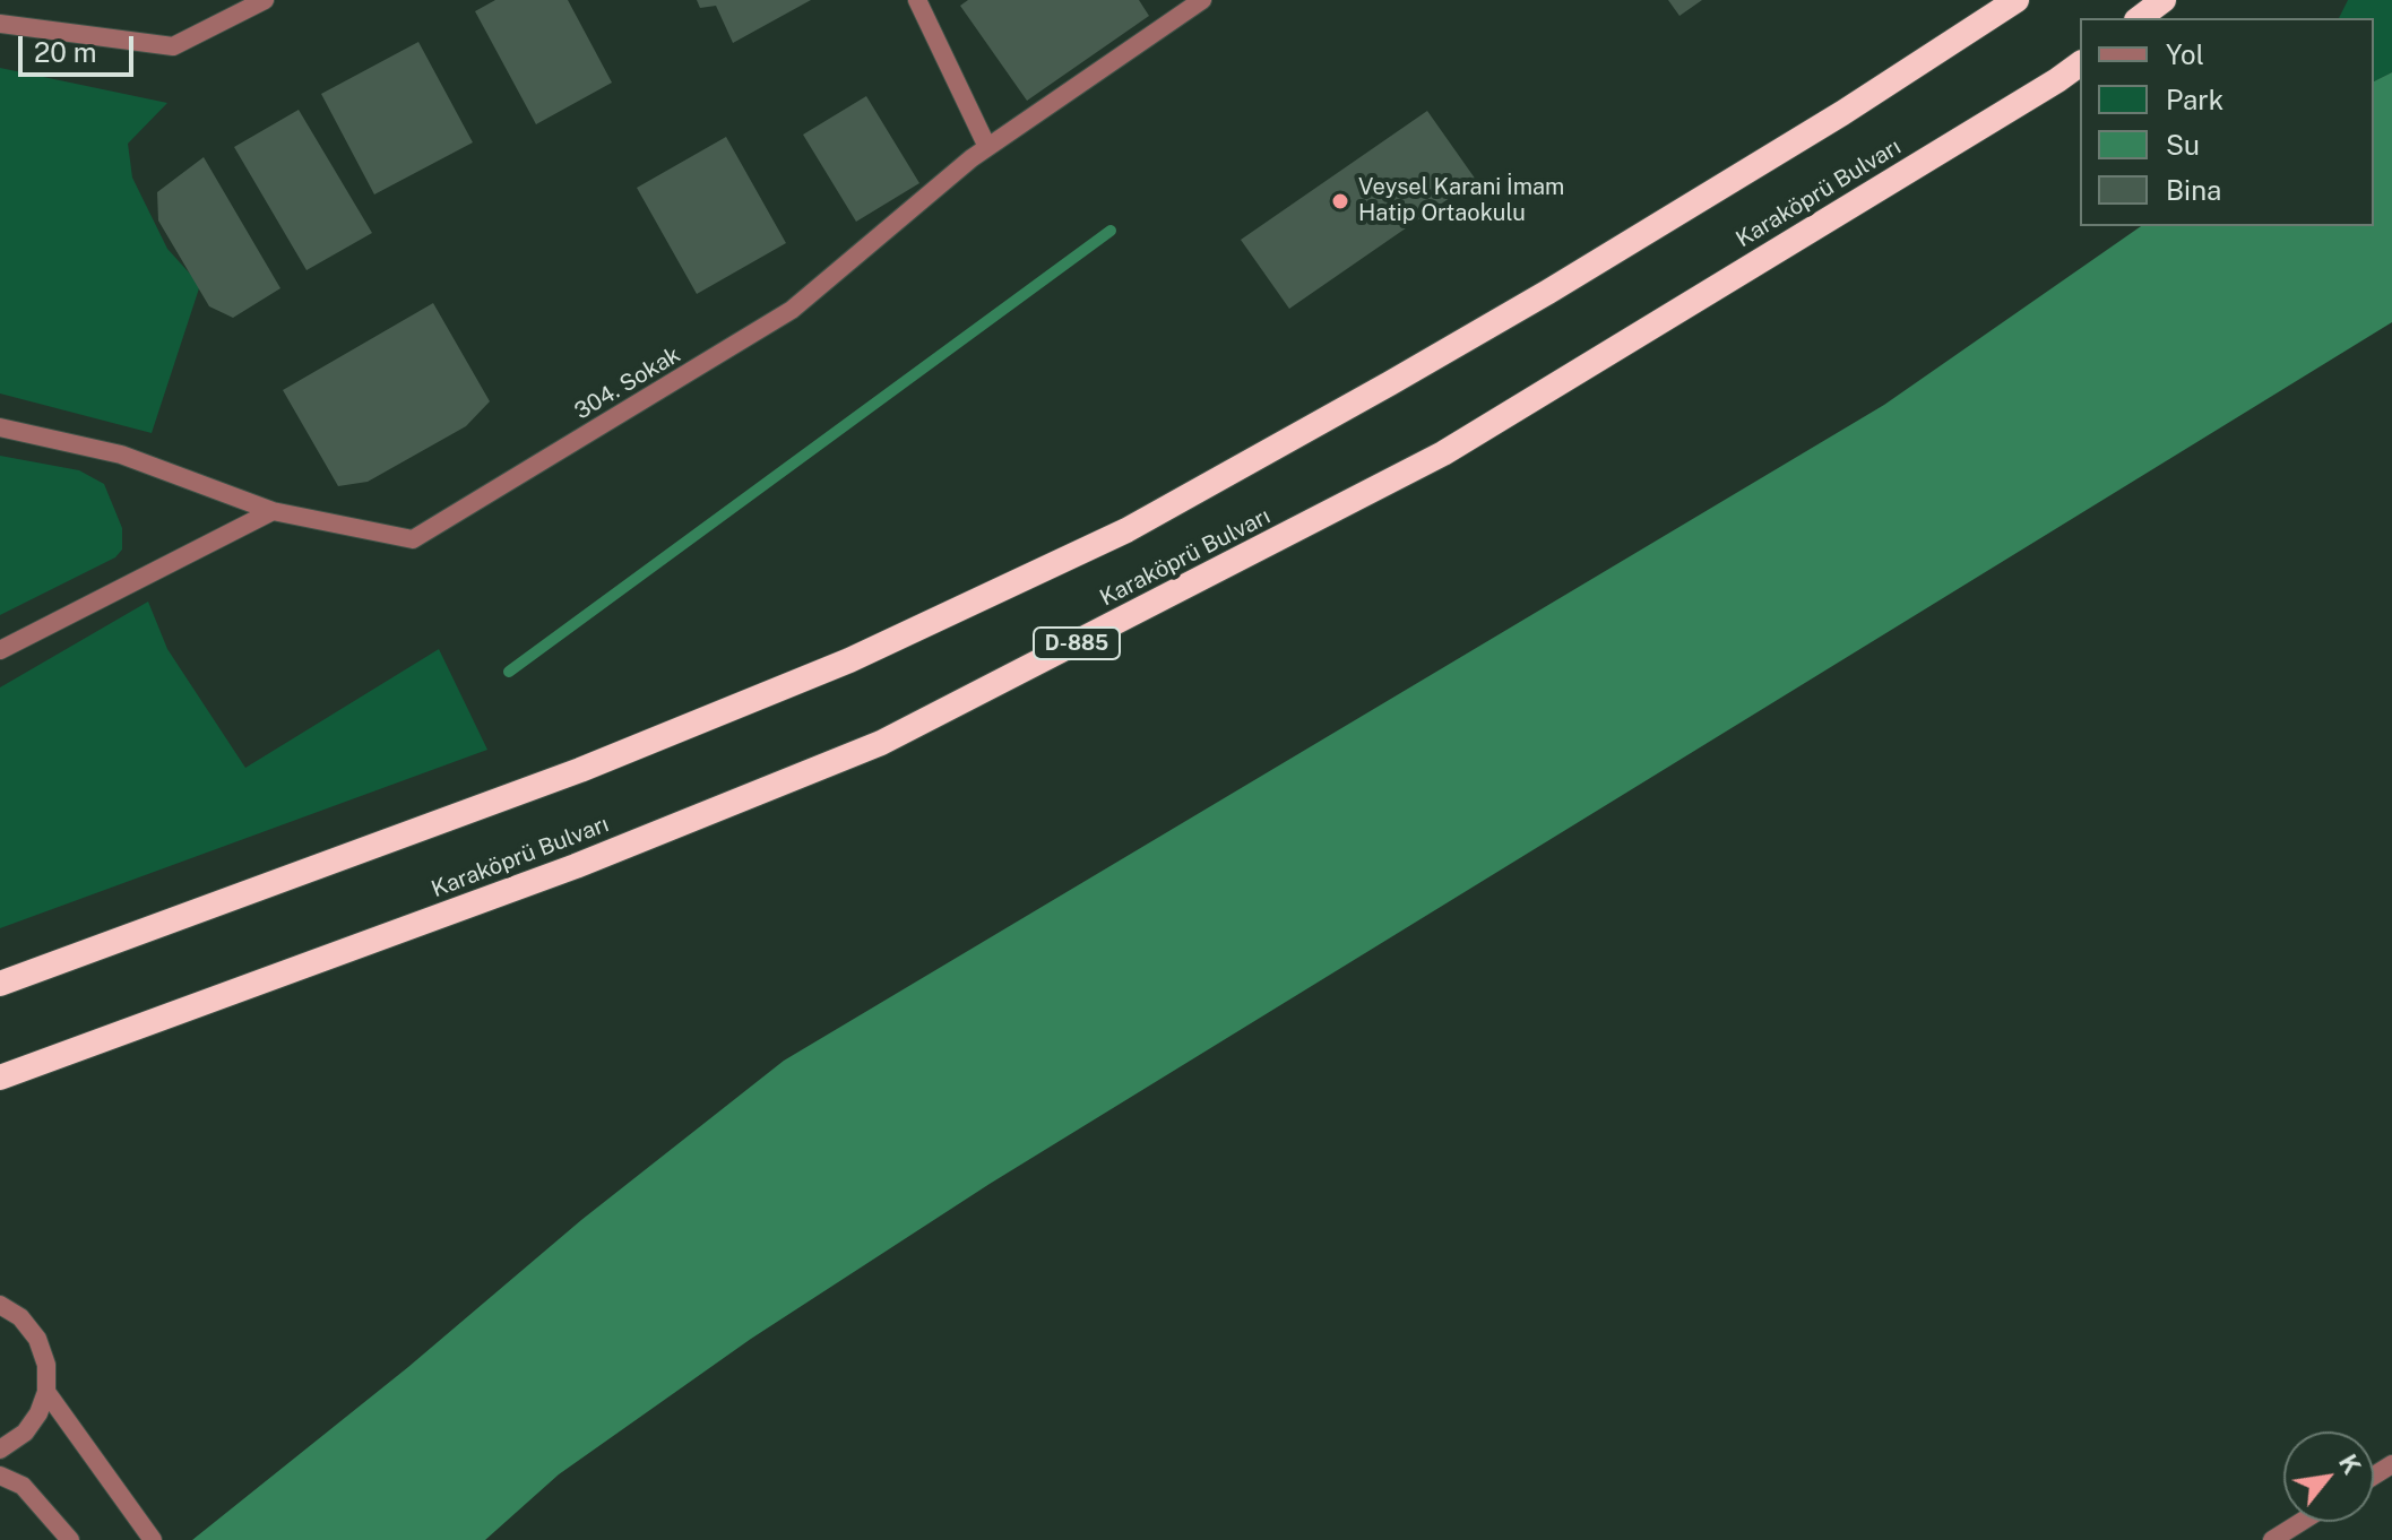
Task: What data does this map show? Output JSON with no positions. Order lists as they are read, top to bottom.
{
  "streets": {
    "highway": ["Karaköprü Bulvarı", "D-885"],
    "street": ["304. Sokak"]
  },
  "places": ["Veysel Karani İmam Hatip Ortaokulu"],
  "legend": [
    "Yol",
    "Park",
    "Su",
    "Bina"
  ],
  "scale_bar": "20 m",
  "north": "top right"
}
